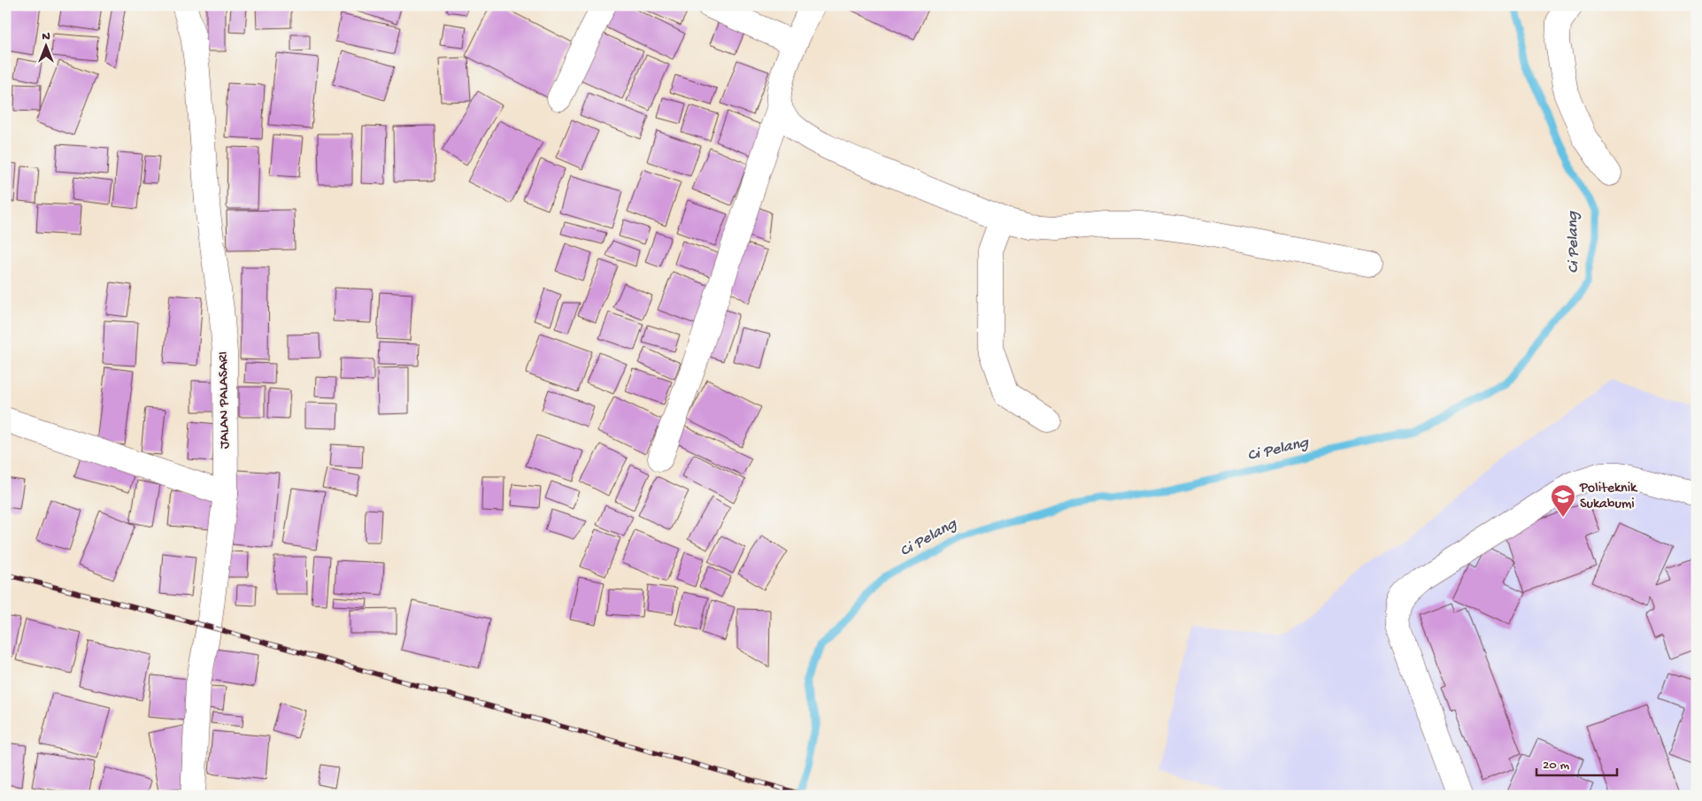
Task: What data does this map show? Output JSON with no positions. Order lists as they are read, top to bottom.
{
  "streets": {
    "street": ["JALAN PALASARI"]
  },
  "water": ["Ci Pelang"],
  "places": {
    "school or university": ["Politeknik Sukabumi"]
  },
  "scale_bar": "20 m",
  "north": "top"
}
